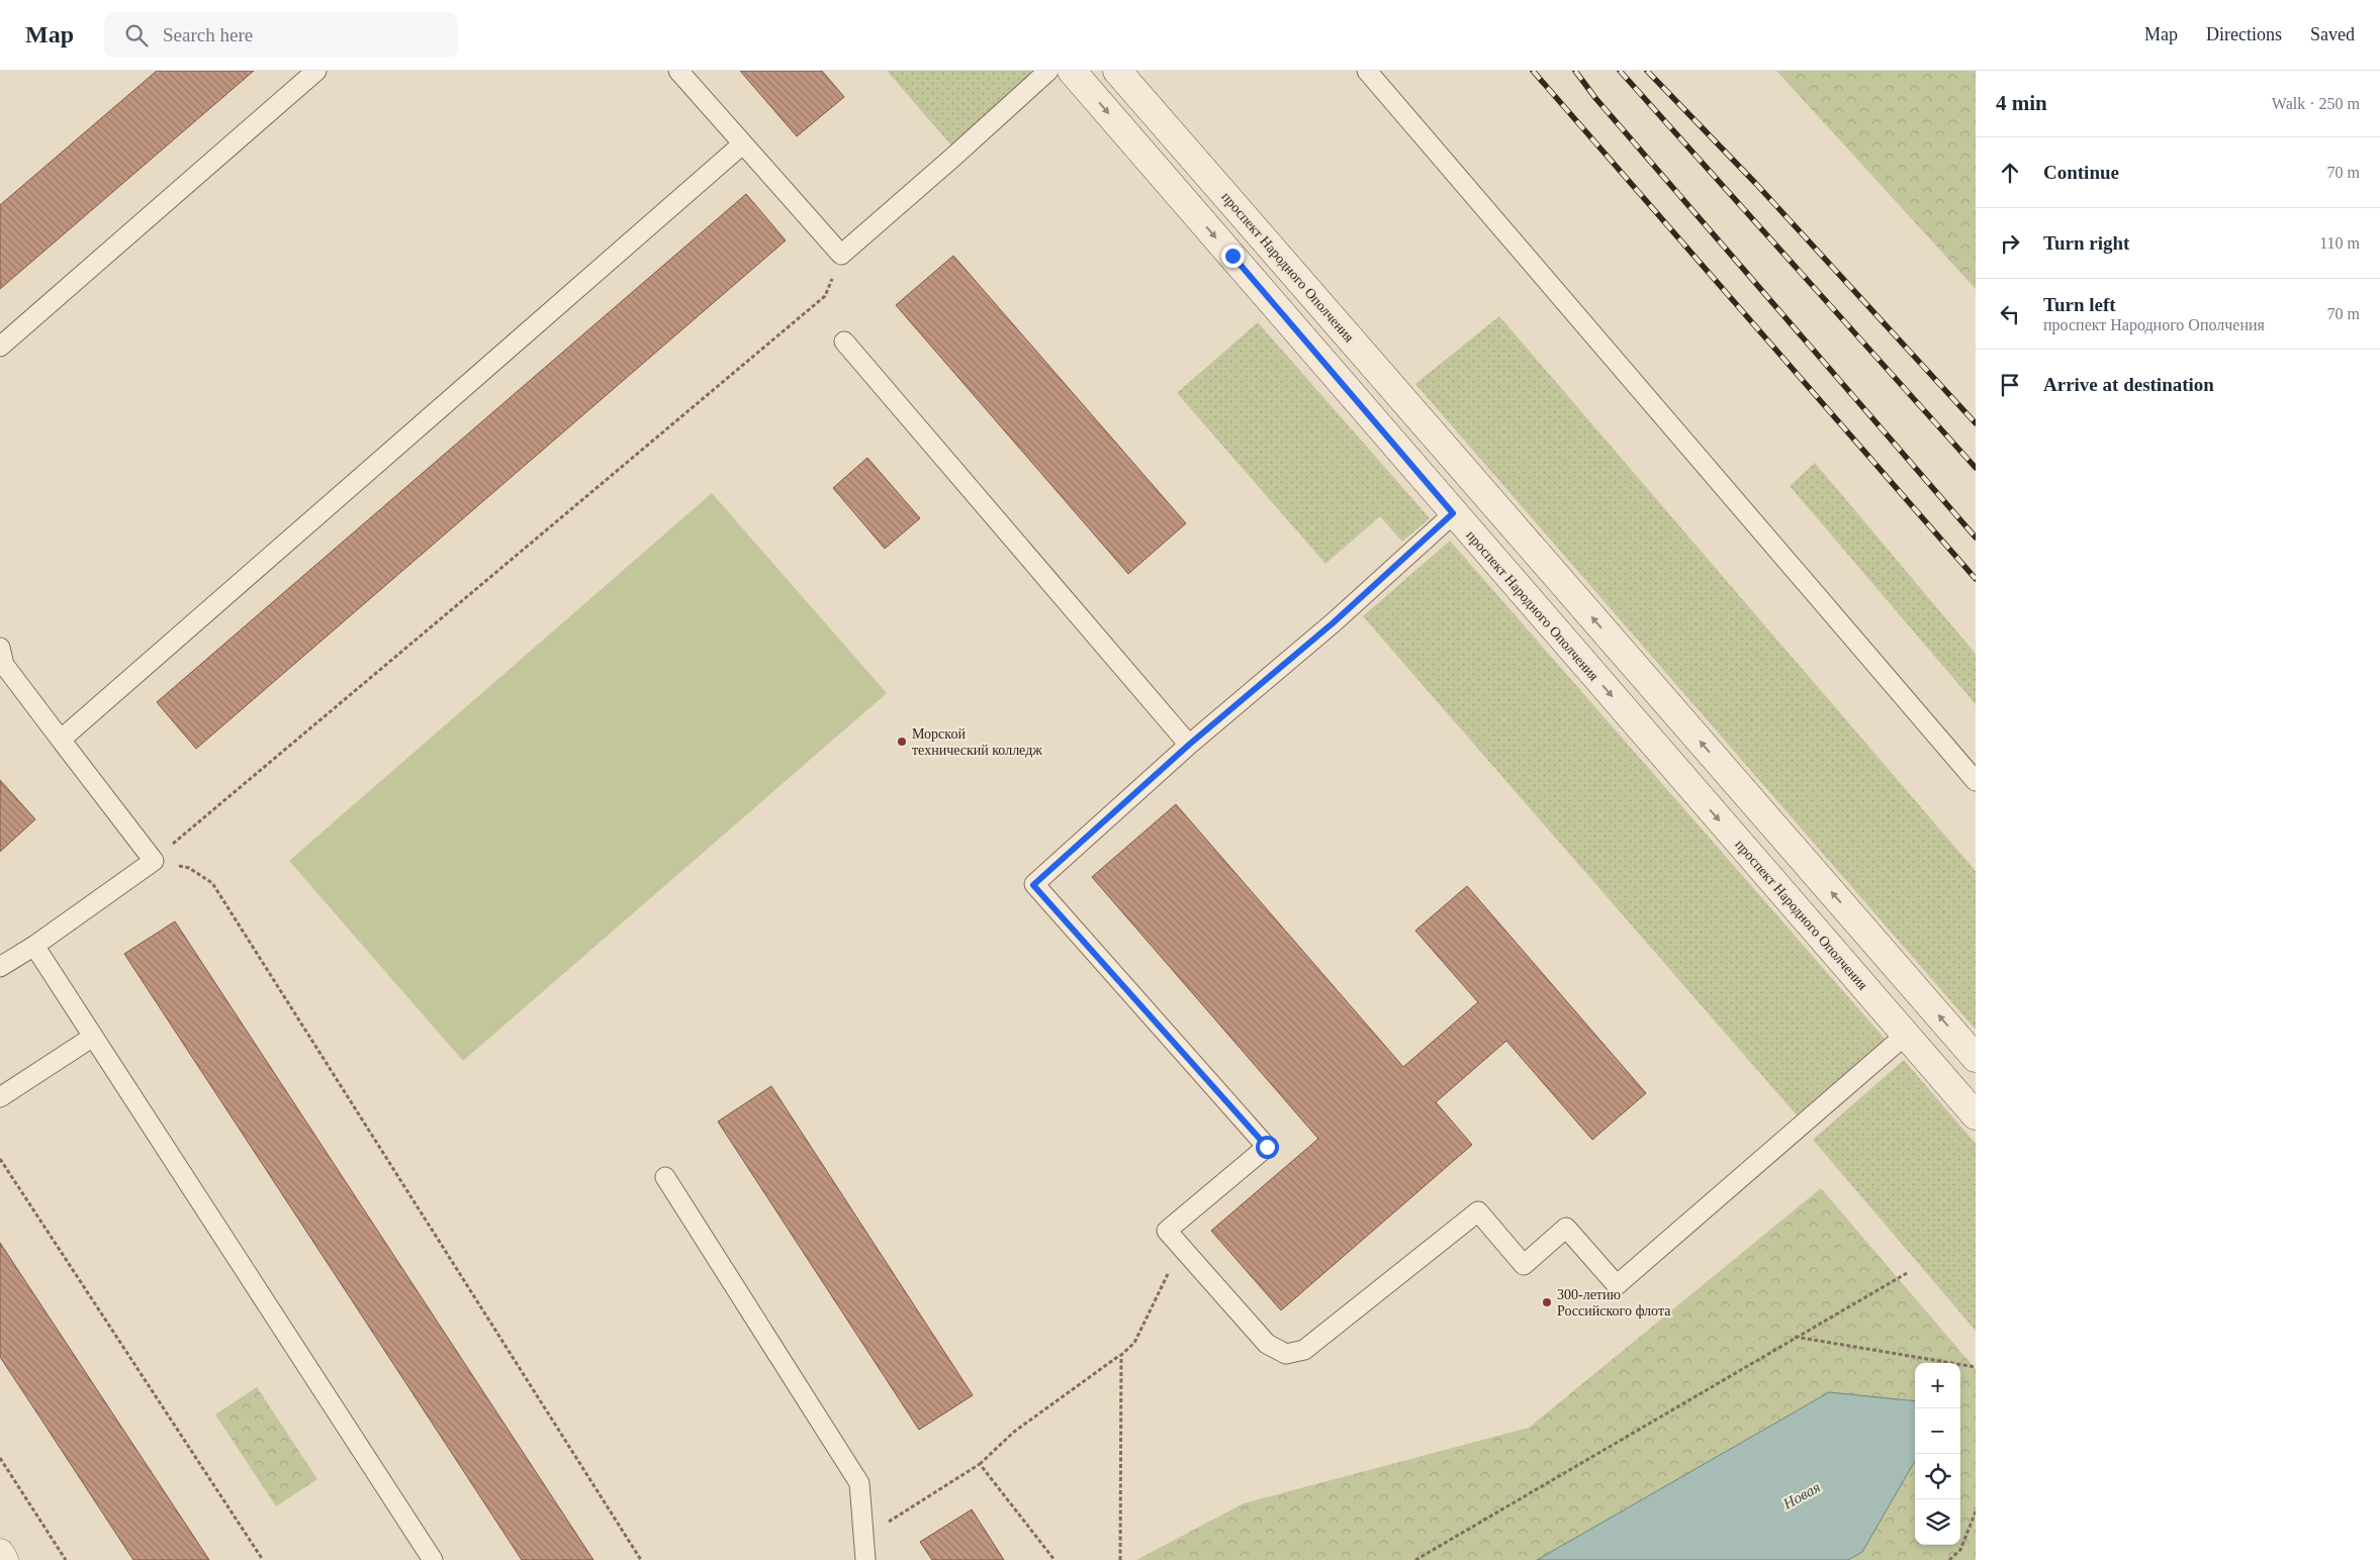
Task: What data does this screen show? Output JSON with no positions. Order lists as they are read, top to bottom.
{
  "streets": {
    "main road": ["проспект Народного Ополчения"]
  },
  "water": ["Новая"],
  "places": ["Морской технический колледж", "300-летию Российского флота"],
  "page": {
    "header": "Map",
    "search": "Search here",
    "nav": ["Map", "Directions", "Saved"],
    "heading": ["4 min", "Walk · 250 m"],
    "list": [
      ["Continue", "70 m"],
      ["Turn right", "110 m"],
      ["Turn left", "проспект Народного Ополчения", "70 m"],
      "Arrive at destination"
    ],
    "map_buttons": ["+", "−"]
  }
}
